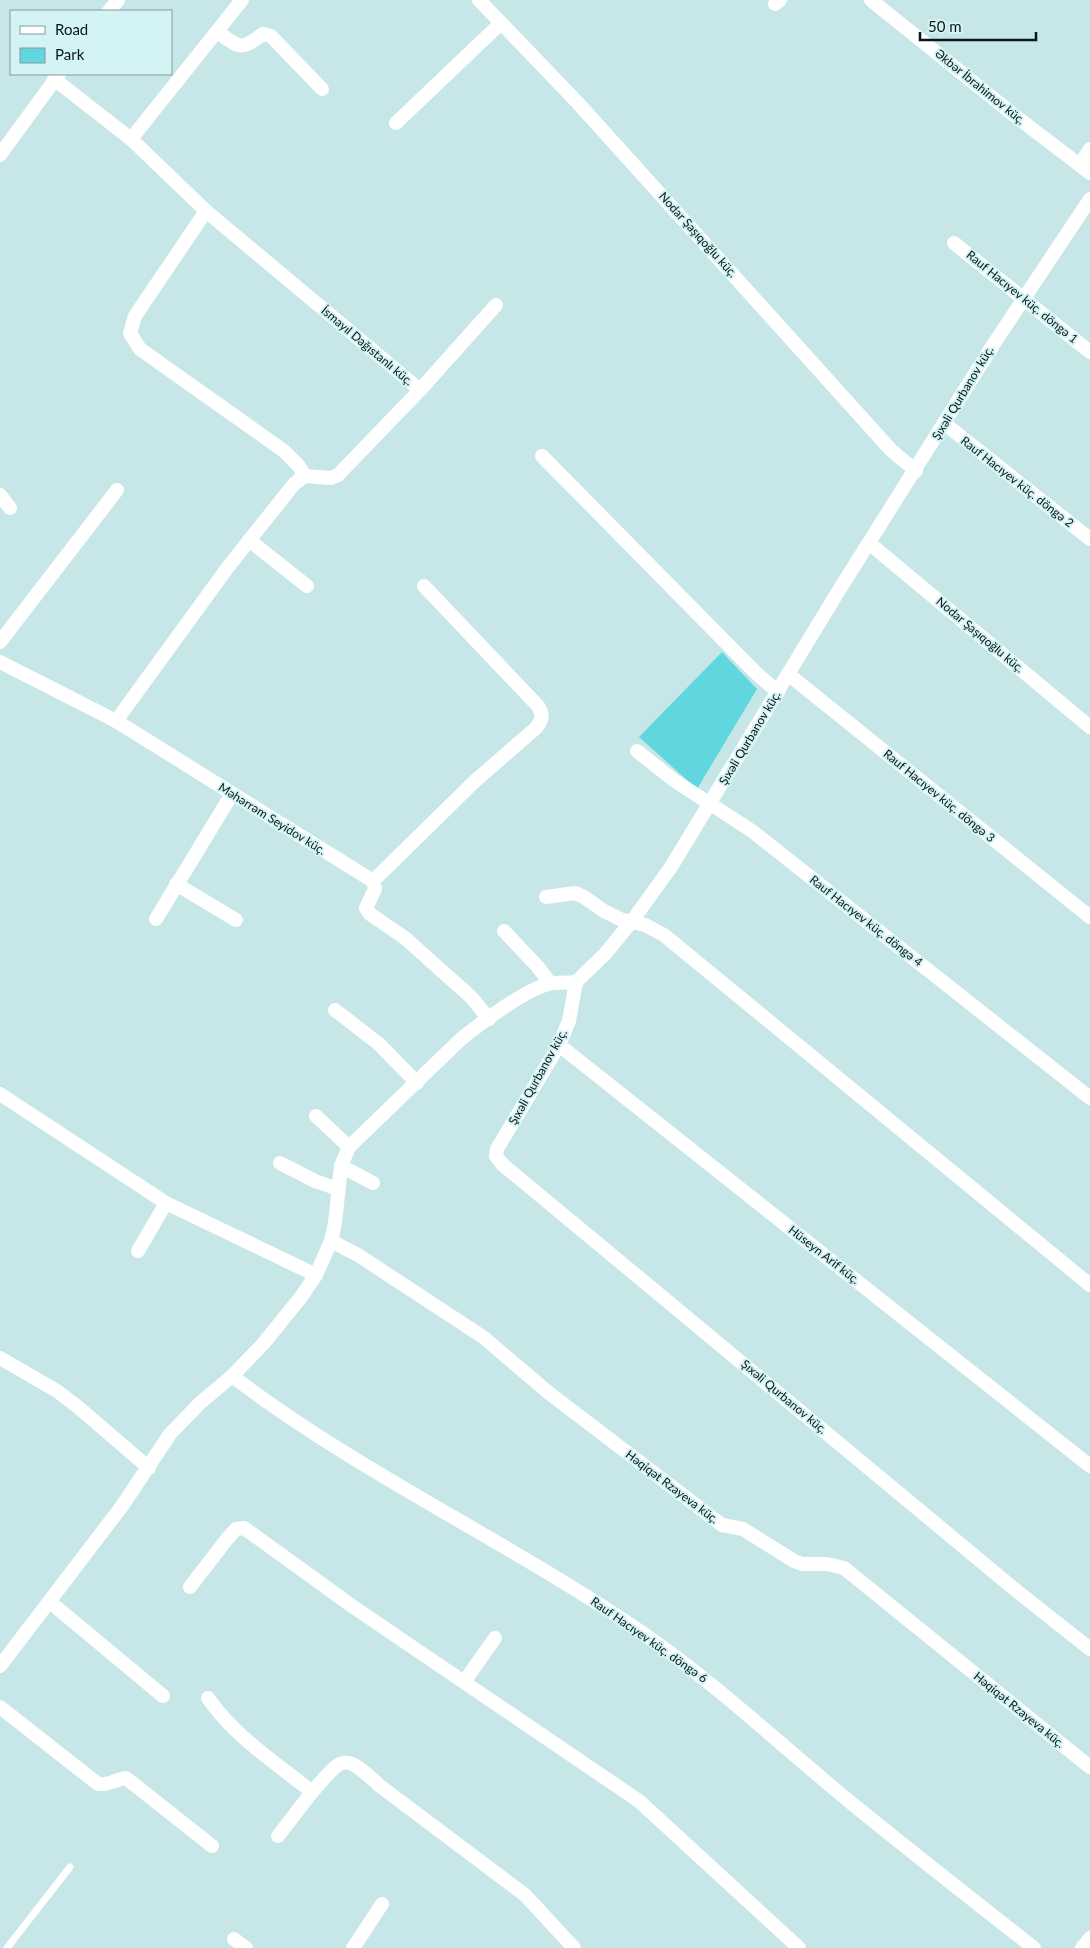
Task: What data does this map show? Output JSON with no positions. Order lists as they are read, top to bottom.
{
  "streets": {
    "street": [
      "Əkbər İbrahimov küç.",
      "Nodar Şaşıqoğlu küç.",
      "Rauf Hacıyev küç. döngə 1",
      "İsmayıl Dağıstanlı küç.",
      "Şıxəli Qurbanov küç.",
      "Rauf Hacıyev küç. döngə 2",
      "Rauf Hacıyev küç. döngə 3",
      "Məhərrəm Seyidov küç.",
      "Rauf Hacıyev küç. döngə 4",
      "Hüseyn Arif küç.",
      "Həqiqət Rzayeva küç.",
      "Rauf Hacıyev küç. döngə 6"
    ]
  },
  "crossings": [
    ["Nodar Şaşıqoğlu küç.", "Şıxəli Qurbanov küç."],
    ["Rauf Hacıyev küç. döngə 1", "Şıxəli Qurbanov küç."],
    ["Şıxəli Qurbanov küç.", "Rauf Hacıyev küç. döngə 2"],
    ["Şıxəli Qurbanov küç.", "Rauf Hacıyev küç. döngə 3"],
    ["Şıxəli Qurbanov küç.", "Rauf Hacıyev küç. döngə 4"],
    ["Şıxəli Qurbanov küç.", "Hüseyn Arif küç."]
  ],
  "legend": ["Road", "Park"],
  "scale_bar": "50 m"
}
